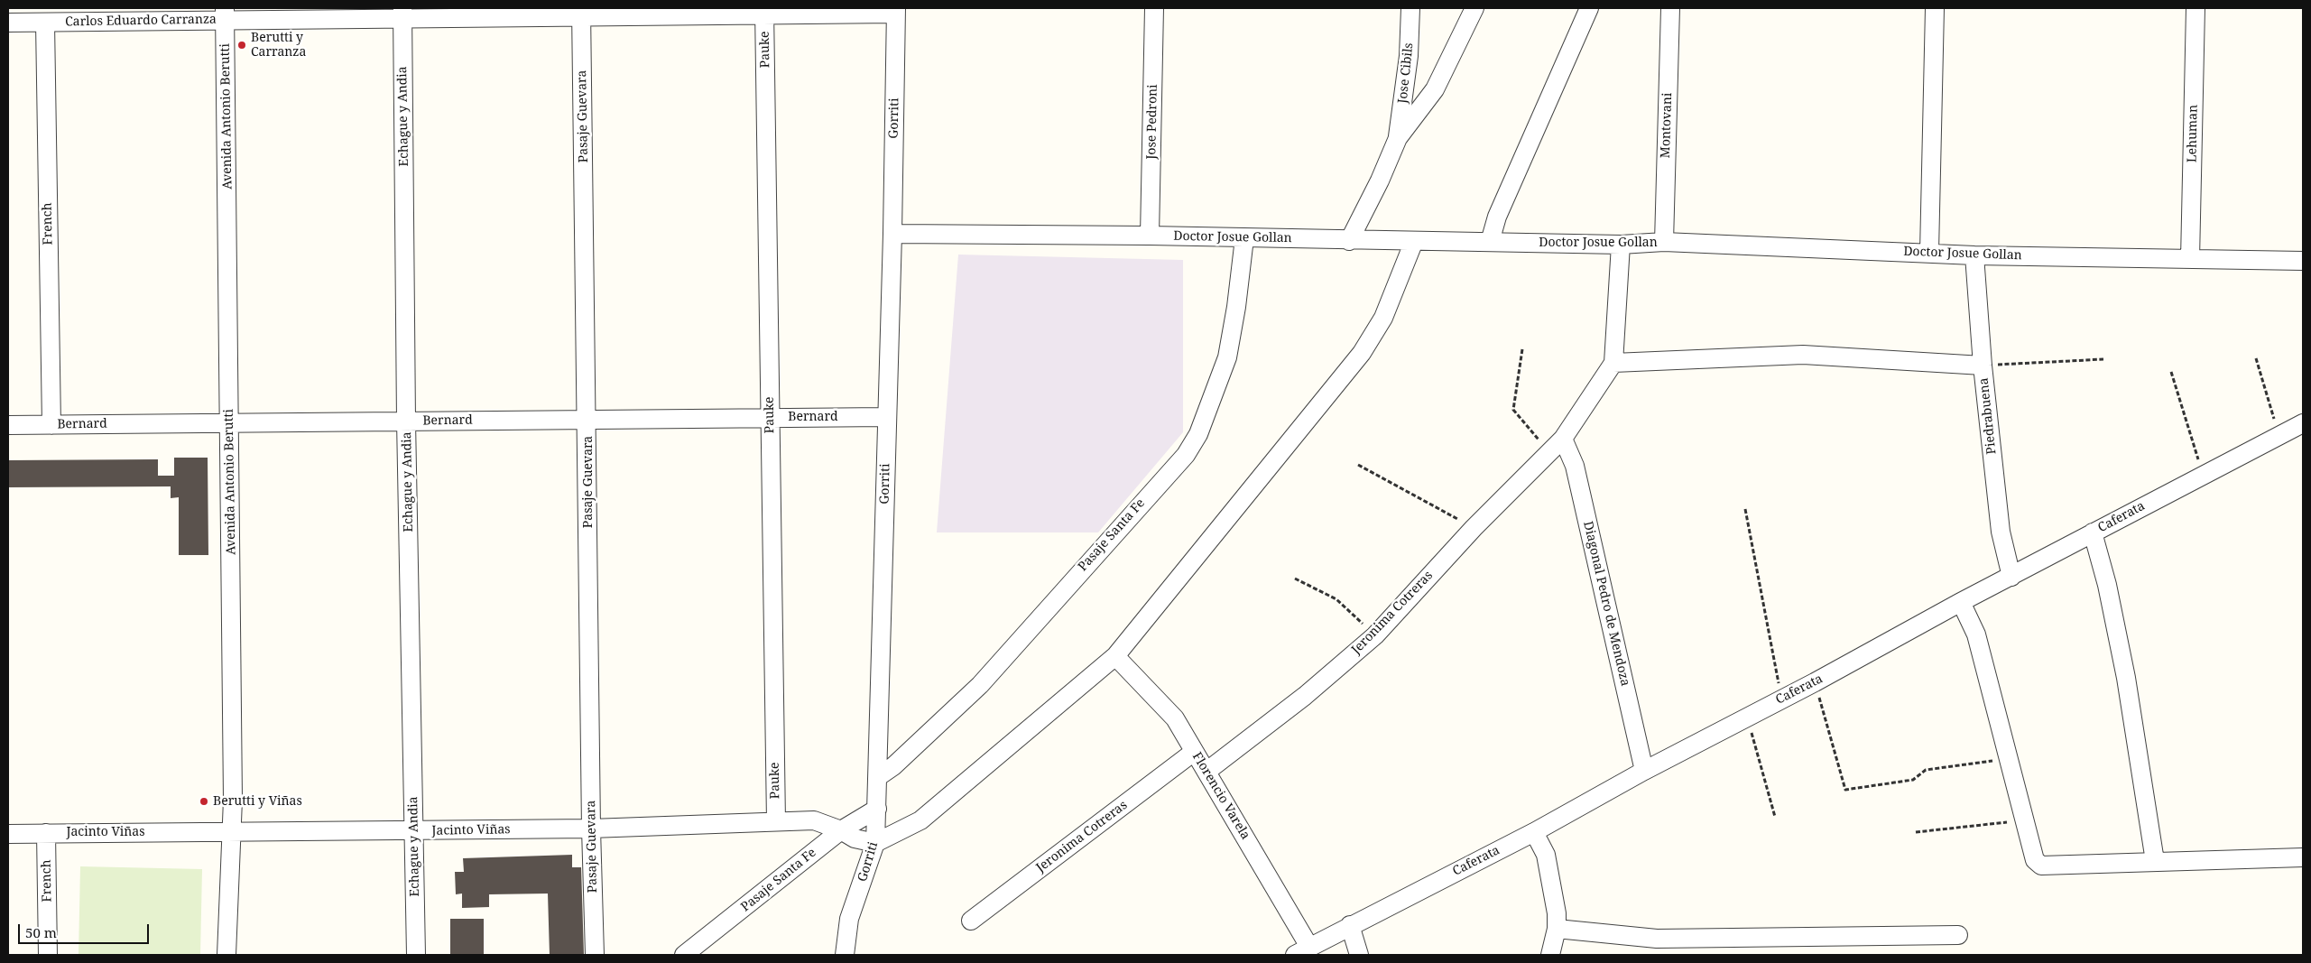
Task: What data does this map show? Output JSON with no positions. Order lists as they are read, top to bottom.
{
  "streets": {
    "street": [
      "Carlos Eduardo Carranza",
      "Pauke",
      "Jose Cibils",
      "Avenida Antonio Berutti",
      "Echague y Andia",
      "Pasaje Guevara",
      "Gorriti",
      "Jose Pedroni",
      "Montovani",
      "Lehuman",
      "French",
      "Doctor Josue Gollan",
      "Piedrabuena",
      "Bernard",
      "Caferata",
      "Pasaje Santa Fe",
      "Diagonal Pedro de Mendoza",
      "Jeronima Cotreras",
      "Florencio Varela",
      "Jacinto Viñas"
    ]
  },
  "crossings": [
    ["Carlos Eduardo Carranza", "Pauke"],
    ["Carlos Eduardo Carranza", "Avenida Antonio Berutti"],
    ["Carlos Eduardo Carranza", "Echague y Andia"],
    ["Carlos Eduardo Carranza", "Pasaje Guevara"],
    ["Carlos Eduardo Carranza", "Gorriti"],
    ["Carlos Eduardo Carranza", "French"],
    ["Pauke", "Bernard"],
    ["Pauke", "Jacinto Viñas"],
    ["Avenida Antonio Berutti", "Bernard"],
    ["Avenida Antonio Berutti", "Jacinto Viñas"],
    ["Echague y Andia", "Bernard"],
    ["Echague y Andia", "Jacinto Viñas"],
    ["Pasaje Guevara", "Bernard"],
    ["Pasaje Guevara", "Jacinto Viñas"],
    ["Gorriti", "Doctor Josue Gollan"],
    ["Gorriti", "Bernard"],
    ["Gorriti", "Pasaje Santa Fe"],
    ["Gorriti", "Jacinto Viñas"],
    ["Jose Pedroni", "Doctor Josue Gollan"],
    ["Montovani", "Doctor Josue Gollan"],
    ["Lehuman", "Doctor Josue Gollan"],
    ["French", "Bernard"],
    ["French", "Jacinto Viñas"],
    ["Doctor Josue Gollan", "Piedrabuena"],
    ["Doctor Josue Gollan", "Pasaje Santa Fe"],
    ["Piedrabuena", "Caferata"],
    ["Caferata", "Diagonal Pedro de Mendoza"],
    ["Caferata", "Florencio Varela"],
    ["Pasaje Santa Fe", "Jacinto Viñas"],
    ["Diagonal Pedro de Mendoza", "Jeronima Cotreras"],
    ["Jeronima Cotreras", "Florencio Varela"]
  ],
  "places": ["Berutti y Carranza", "Berutti y Viñas"],
  "scale_bar": "50 m"
}
